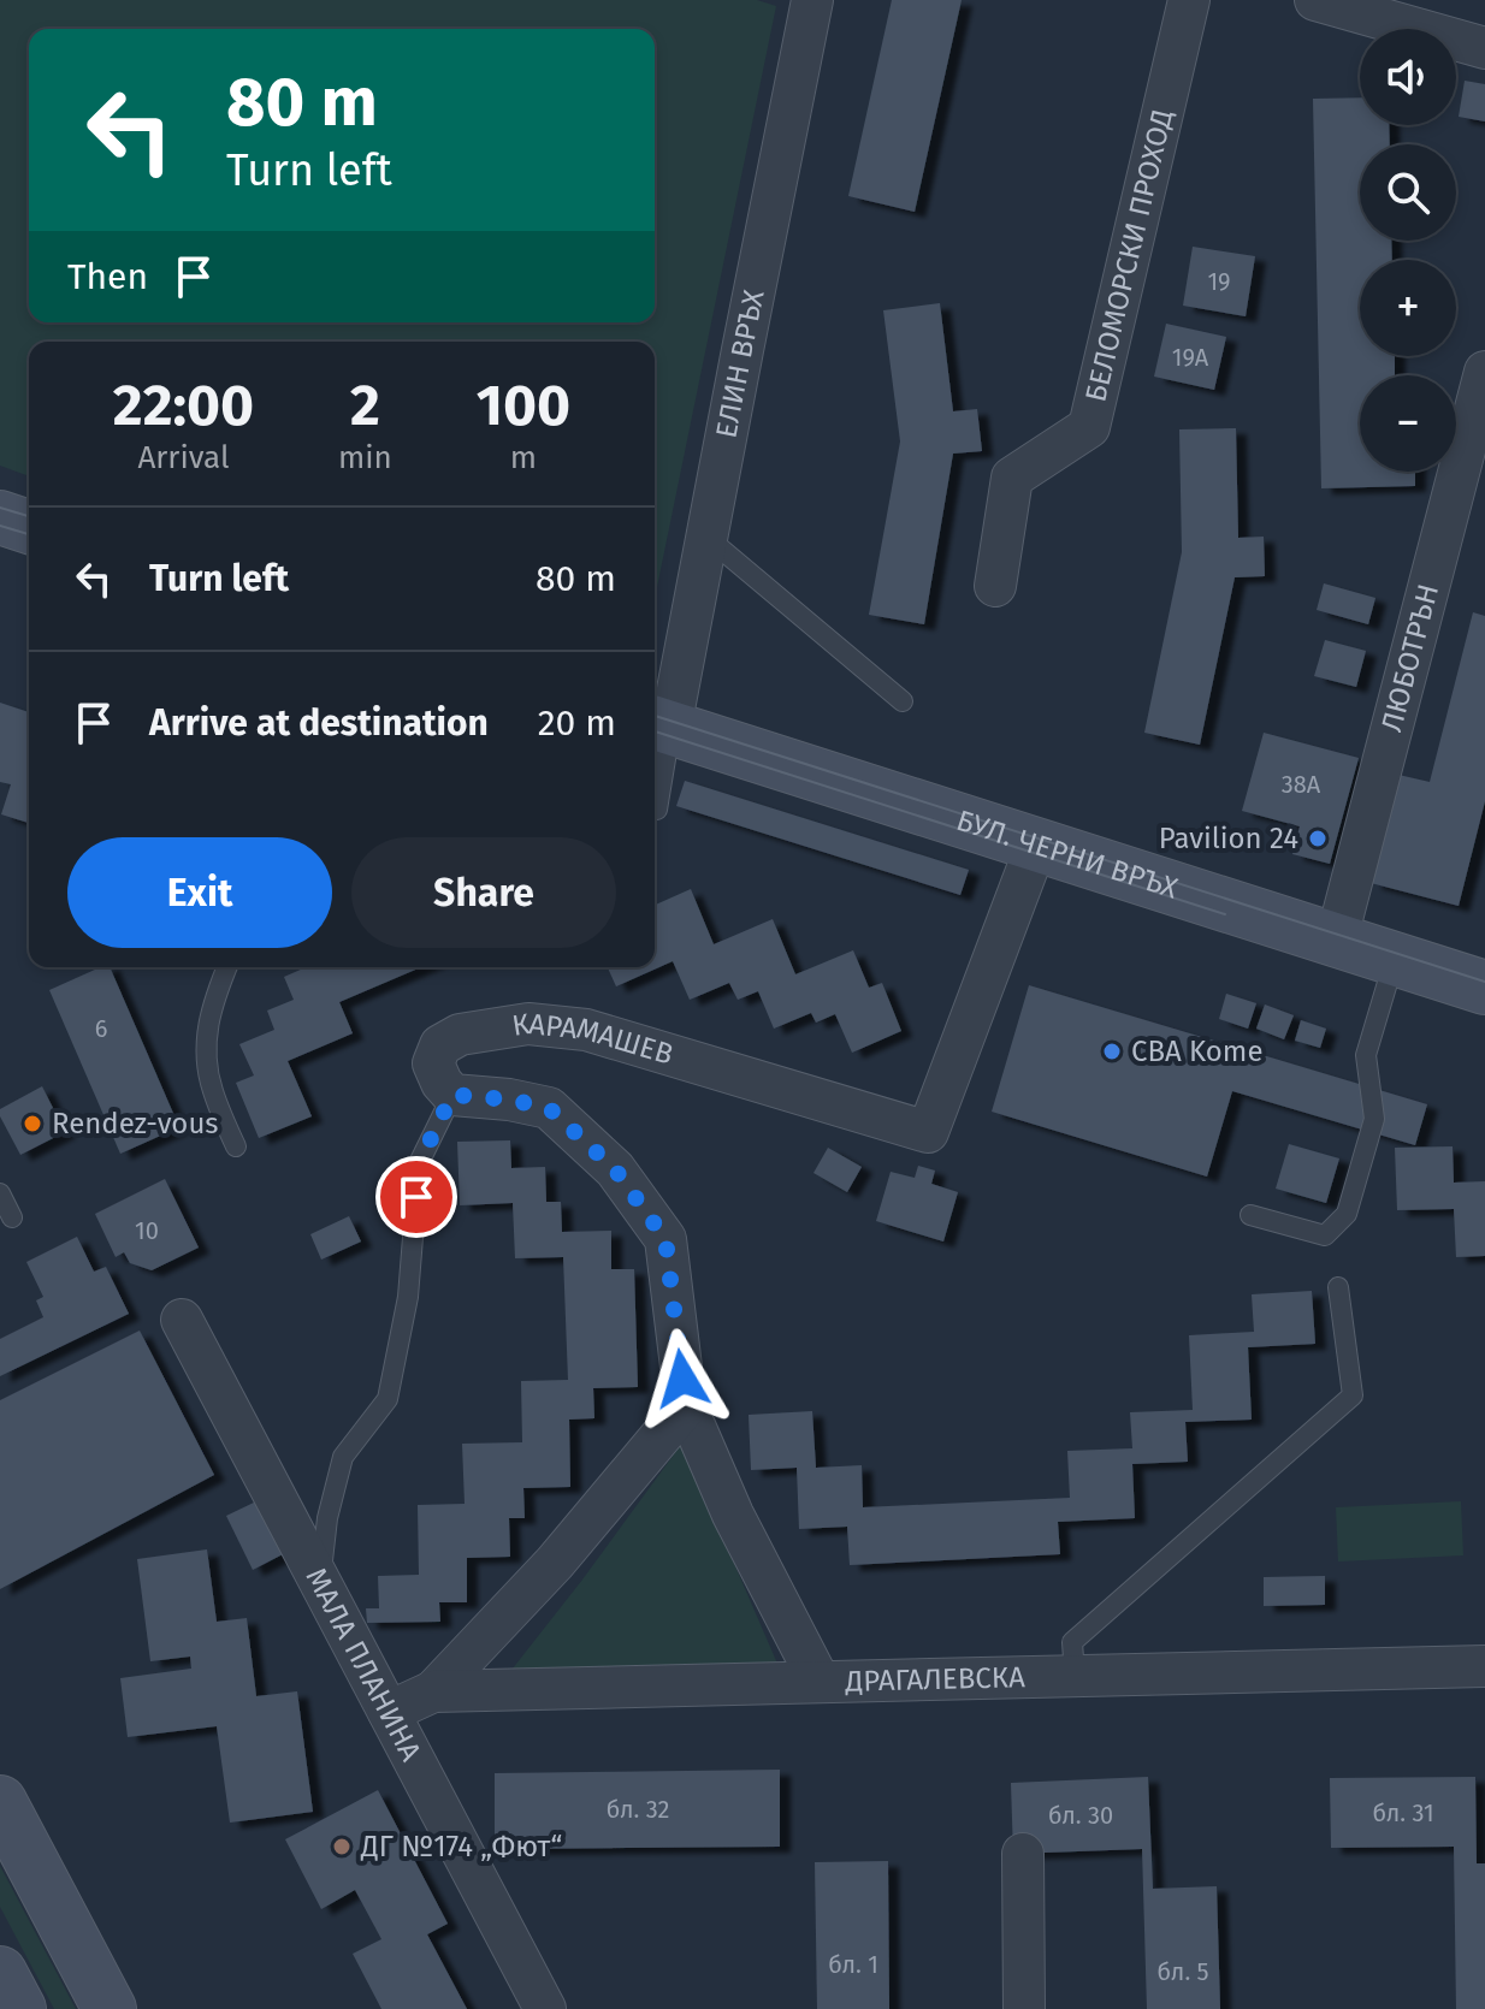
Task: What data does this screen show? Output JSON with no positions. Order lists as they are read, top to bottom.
{
  "streets": {
    "main road": ["БУЛ. ЧЕРНИ ВРЪХ"],
    "street": [
      "БЕЛОМОРСКИ ПРОХОД",
      "ЕЛИН ВРЪХ",
      "ЛЮБОТРЪН",
      "КАРАМАШЕВ",
      "МАЛА ПЛАНИНА",
      "ДРАГАЛЕВСКА"
    ]
  },
  "crossings": [
    ["ЕЛИН ВРЪХ", "БУЛ. ЧЕРНИ ВРЪХ"],
    ["ЛЮБОТРЪН", "БУЛ. ЧЕРНИ ВРЪХ"],
    ["БУЛ. ЧЕРНИ ВРЪХ", "КАРАМАШЕВ"],
    ["МАЛА ПЛАНИНА", "ДРАГАЛЕВСКА"]
  ],
  "places": [
    "Pavilion 24",
    "CBA Kome",
    "Rendez-vous",
    "ДГ №174 „Фют“"
  ],
  "house_numbers": [
    "19",
    "19А",
    "38A",
    "6",
    "10",
    "бл. 32",
    "бл. 31",
    "бл. 30",
    "бл. 1",
    "бл. 5"
  ],
  "page": {
    "map_buttons": ["+", "−"],
    "turn": ["80 m", "Turn left"],
    "then": "Then",
    "eta": [
      "22:00",
      "Arrival",
      "2",
      "min",
      "100",
      "m"
    ],
    "list": [
      {
        "name": "Turn left",
        "value": "80 m"
      },
      {
        "name": "Arrive at destination",
        "value": "20 m"
      }
    ],
    "buttons": ["Exit", "Share"]
  }
}
